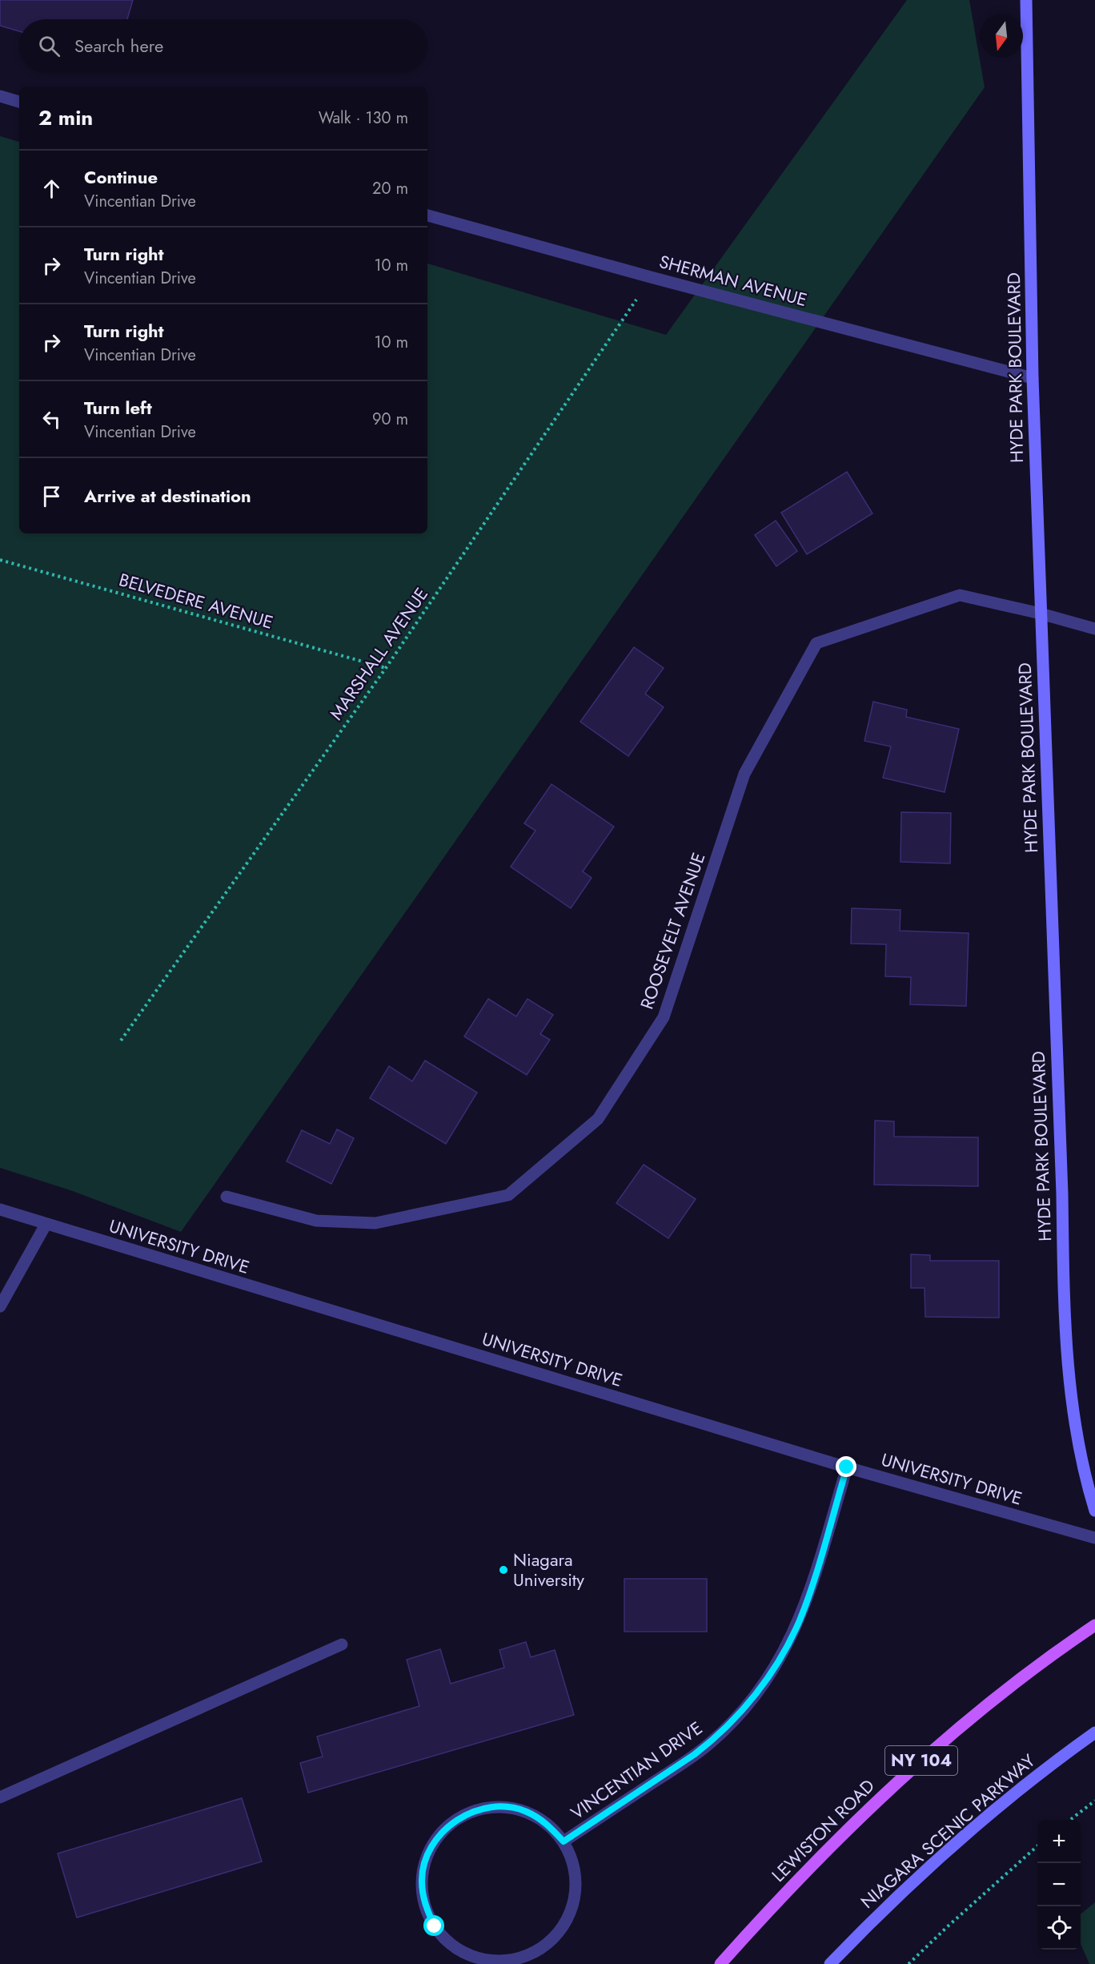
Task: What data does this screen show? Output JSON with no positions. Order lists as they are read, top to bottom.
{
  "streets": {
    "main road": [
      "HYDE PARK BOULEVARD",
      "NY 104",
      "LEWISTON ROAD",
      "NIAGARA SCENIC PARKWAY"
    ],
    "street": [
      "SHERMAN AVENUE",
      "ROOSEVELT AVENUE",
      "UNIVERSITY DRIVE",
      "VINCENTIAN DRIVE"
    ],
    "path": ["BELVEDERE AVENUE", "MARSHALL AVENUE"]
  },
  "crossings": [
    ["SHERMAN AVENUE", "HYDE PARK BOULEVARD"],
    ["SHERMAN AVENUE", "MARSHALL AVENUE"],
    ["HYDE PARK BOULEVARD", "ROOSEVELT AVENUE"],
    ["BELVEDERE AVENUE", "MARSHALL AVENUE"],
    ["UNIVERSITY DRIVE", "VINCENTIAN DRIVE"]
  ],
  "places": ["Niagara University"],
  "north": "bottom",
  "page": {
    "search": "Search here",
    "heading": ["2 min", "Walk · 130 m"],
    "list": [
      ["Continue", "Vincentian Drive", "20 m"],
      ["Turn right", "Vincentian Drive", "10 m"],
      ["Turn right", "Vincentian Drive", "10 m"],
      ["Turn left", "Vincentian Drive", "90 m"],
      "Arrive at destination"
    ],
    "map_buttons": ["+", "−"]
  }
}
